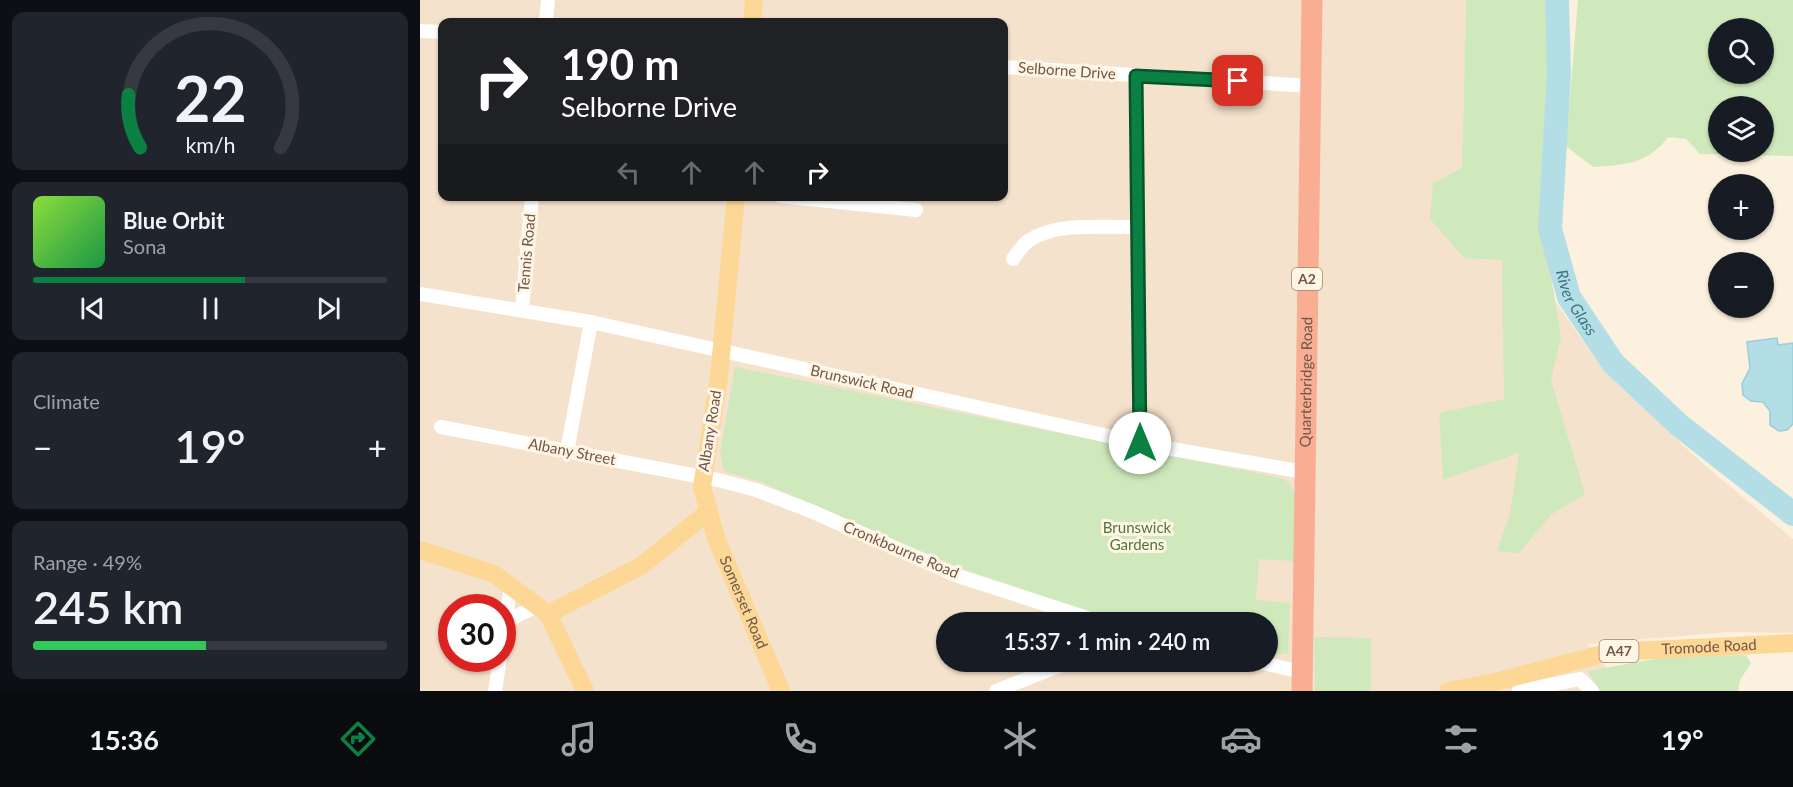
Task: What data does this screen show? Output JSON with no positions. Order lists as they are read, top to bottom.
{
  "streets": {
    "highway": ["A2", "Quarterbridge Road"],
    "main road": [
      "Albany Road",
      "Somerset Road",
      "Tromode Road",
      "A47"
    ],
    "street": [
      "Selborne Drive",
      "Tennis Road",
      "Brunswick Road",
      "Albany Street",
      "Cronkbourne Road"
    ]
  },
  "crossings": [
    ["Selborne Drive", "Quarterbridge Road"],
    ["Tennis Road", "Brunswick Road"],
    ["Brunswick Road", "Quarterbridge Road"],
    ["Brunswick Road", "Albany Road"],
    ["Albany Road", "Albany Street"],
    ["Albany Road", "Cronkbourne Road"],
    ["Albany Road", "Somerset Road"],
    ["Albany Street", "Cronkbourne Road"]
  ],
  "water": ["River Glass"],
  "parks": ["Brunswick Gardens"],
  "page": {
    "map_buttons": ["+", "−"],
    "turn": ["190 m", "Selborne Drive"],
    "song": ["Blue Orbit", "Sona"],
    "tile": [
      "Climate",
      ["Range · 49%", "245 km"]
    ],
    "heat": ["−", "19°", "+"],
    "limit": "30",
    "trip": "15:37 · 1 min · 240 m",
    "tabs": ["15:36", "19°"],
    "gauge": ["22", "km/h"]
  }
}
